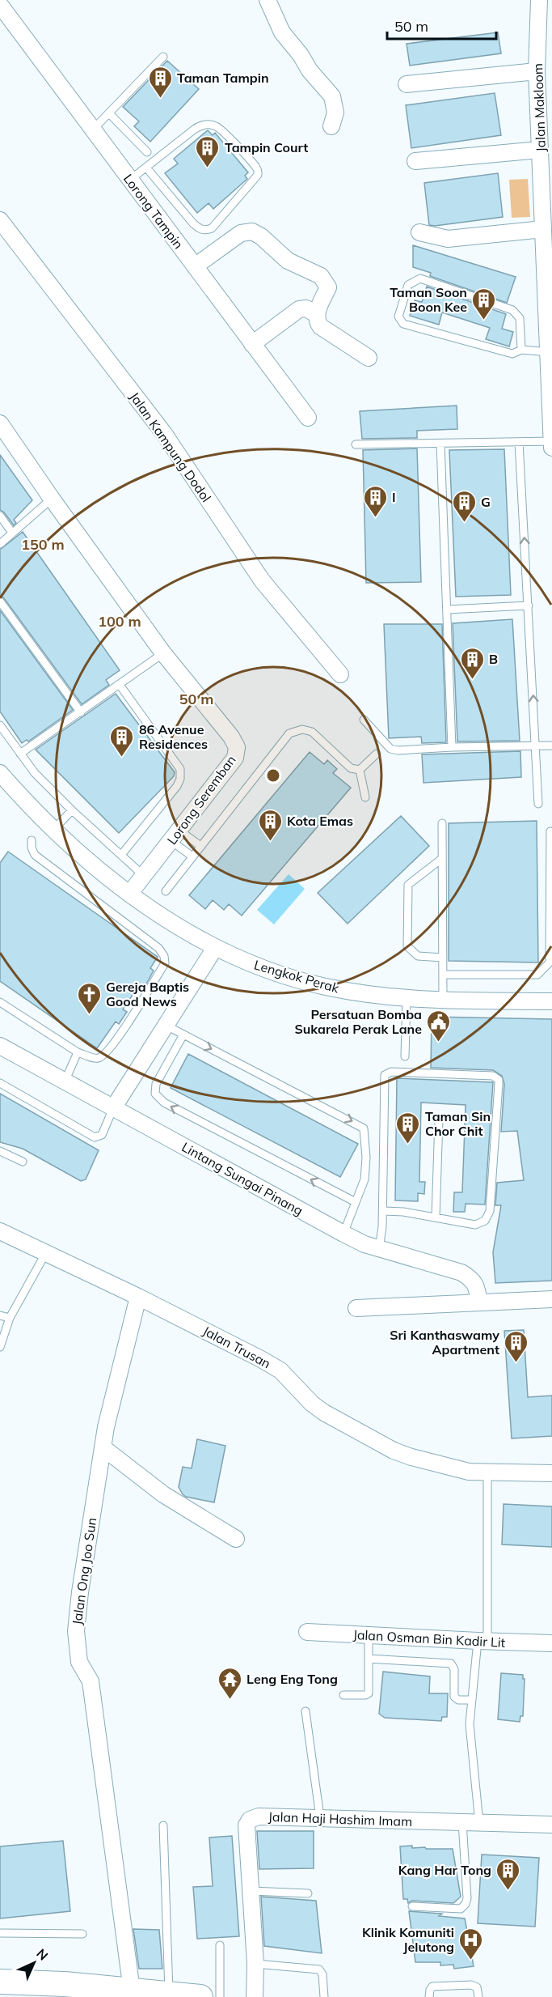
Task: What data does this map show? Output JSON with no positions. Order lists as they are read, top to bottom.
{
  "streets": {
    "street": [
      "Jalan Makloom",
      "Lorong Tampin",
      "Jalan Kampung Dodol",
      "Lorong Seremban",
      "Lengkok Perak",
      "Lintang Sungai Pinang",
      "Jalan Trusan",
      "Jalan Ong Joo Sun",
      "Jalan Osman Bin Kadir Lit",
      "Jalan Haji Hashim Imam"
    ]
  },
  "crossings": [
    ["Lorong Seremban", "Lengkok Perak"],
    ["Jalan Trusan", "Jalan Ong Joo Sun"]
  ],
  "places": {
    "building": [
      "Taman Tampin",
      "Tampin Court",
      "Taman Soon Boon Kee",
      "I",
      "G",
      "B",
      "86 Avenue Residences",
      "Kota Emas",
      "Taman Sin Chor Chit",
      "Sri Kanthaswamy Apartment",
      "Kang Har Tong"
    ],
    "church": ["Gereja Baptis Good News"],
    "public building": ["Persatuan Bomba Sukarela Perak Lane"],
    "temple": ["Leng Eng Tong"],
    "hospital": ["Klinik Komuniti Jelutong"]
  },
  "scale_bar": "50 m",
  "north": "top right",
  "rings": ["150 m", "100 m", "50 m"]
}
